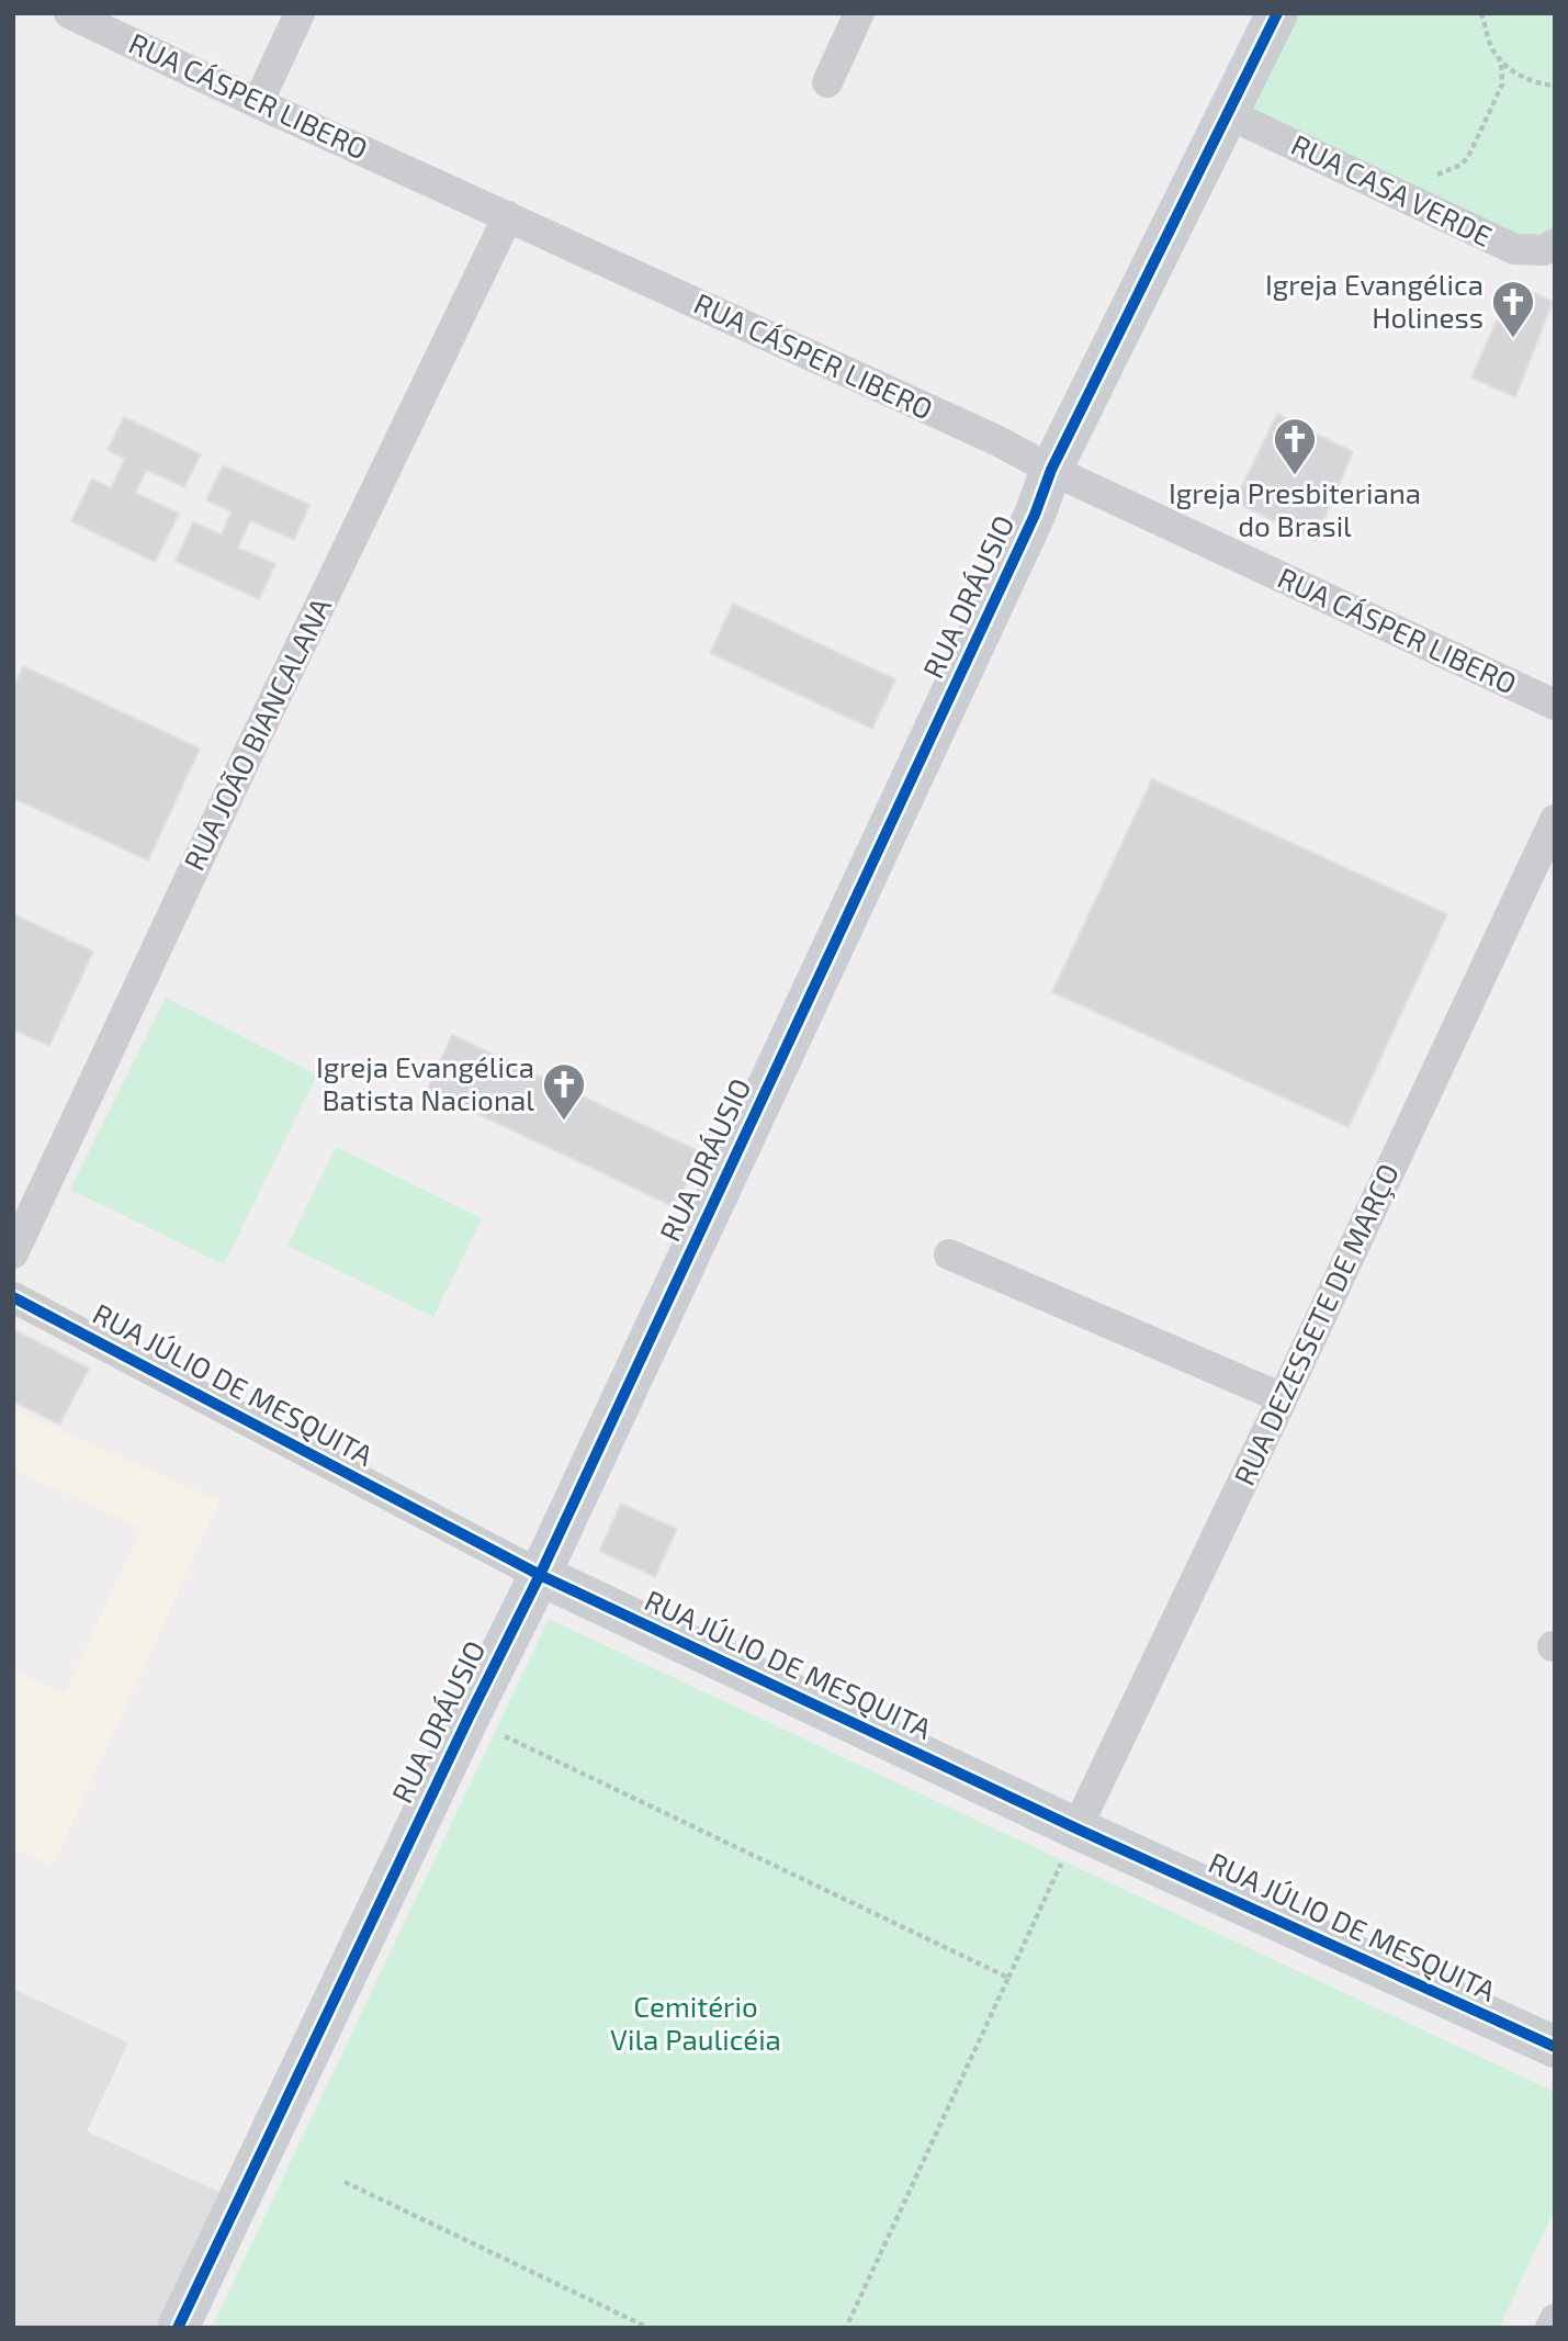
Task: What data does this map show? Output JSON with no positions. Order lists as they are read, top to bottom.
{
  "streets": {
    "street": [
      "RUA CÁSPER LIBERO",
      "RUA CASA VERDE",
      "RUA DRÁUSIO",
      "RUA JOÃO BIANCALANA",
      "RUA DEZESSETE DE MARÇO",
      "RUA JÚLIO DE MESQUITA"
    ]
  },
  "crossings": [
    ["RUA CÁSPER LIBERO", "RUA DRÁUSIO"],
    ["RUA CÁSPER LIBERO", "RUA JOÃO BIANCALANA"],
    ["RUA CASA VERDE", "RUA DRÁUSIO"],
    ["RUA DRÁUSIO", "RUA JÚLIO DE MESQUITA"],
    ["RUA DEZESSETE DE MARÇO", "RUA JÚLIO DE MESQUITA"]
  ],
  "parks": ["Cemitério Vila Paulicéia"],
  "places": {
    "church": ["Igreja Evangélica Holiness", "Igreja Presbiteriana do Brasil", "Igreja Evangélica Batista Nacional"]
  }
}
